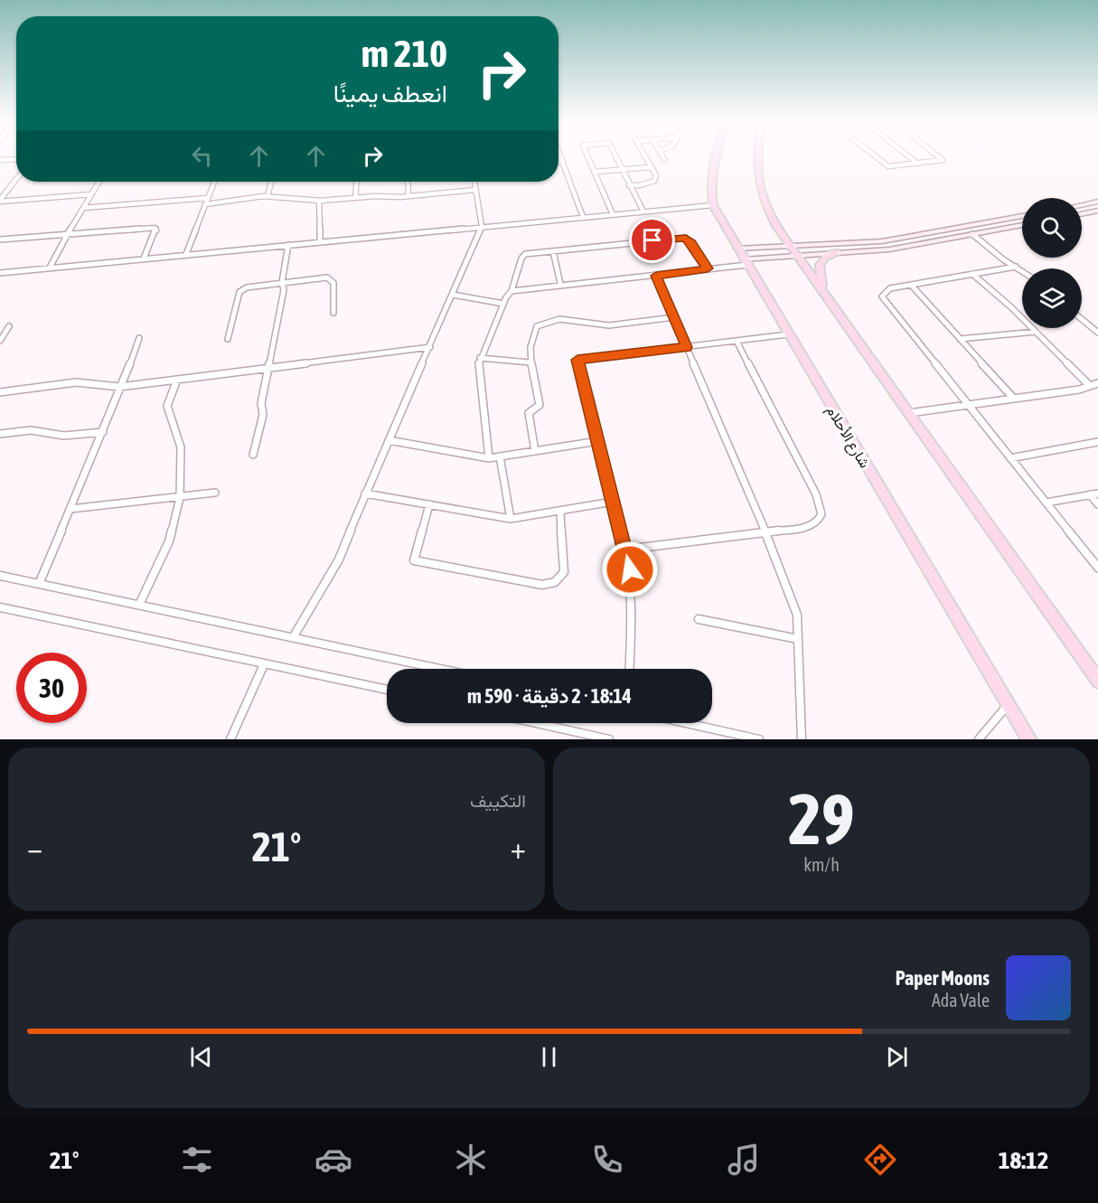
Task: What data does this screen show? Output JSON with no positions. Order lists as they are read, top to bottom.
{
  "streets": {
    "main road": ["شارع الأحلام"]
  },
  "page": {
    "turn": ["210 m", "انعطف يمينًا"],
    "limit": "30",
    "trip": "18:14 · 2 دقيقة · 590 m",
    "tile": [
      ["29", "km/h"],
      "التكييف"
    ],
    "heat": ["−", "21°", "+"],
    "song": ["Paper Moons", "Ada Vale"],
    "tabs": ["18:12", "21°"]
  }
}
